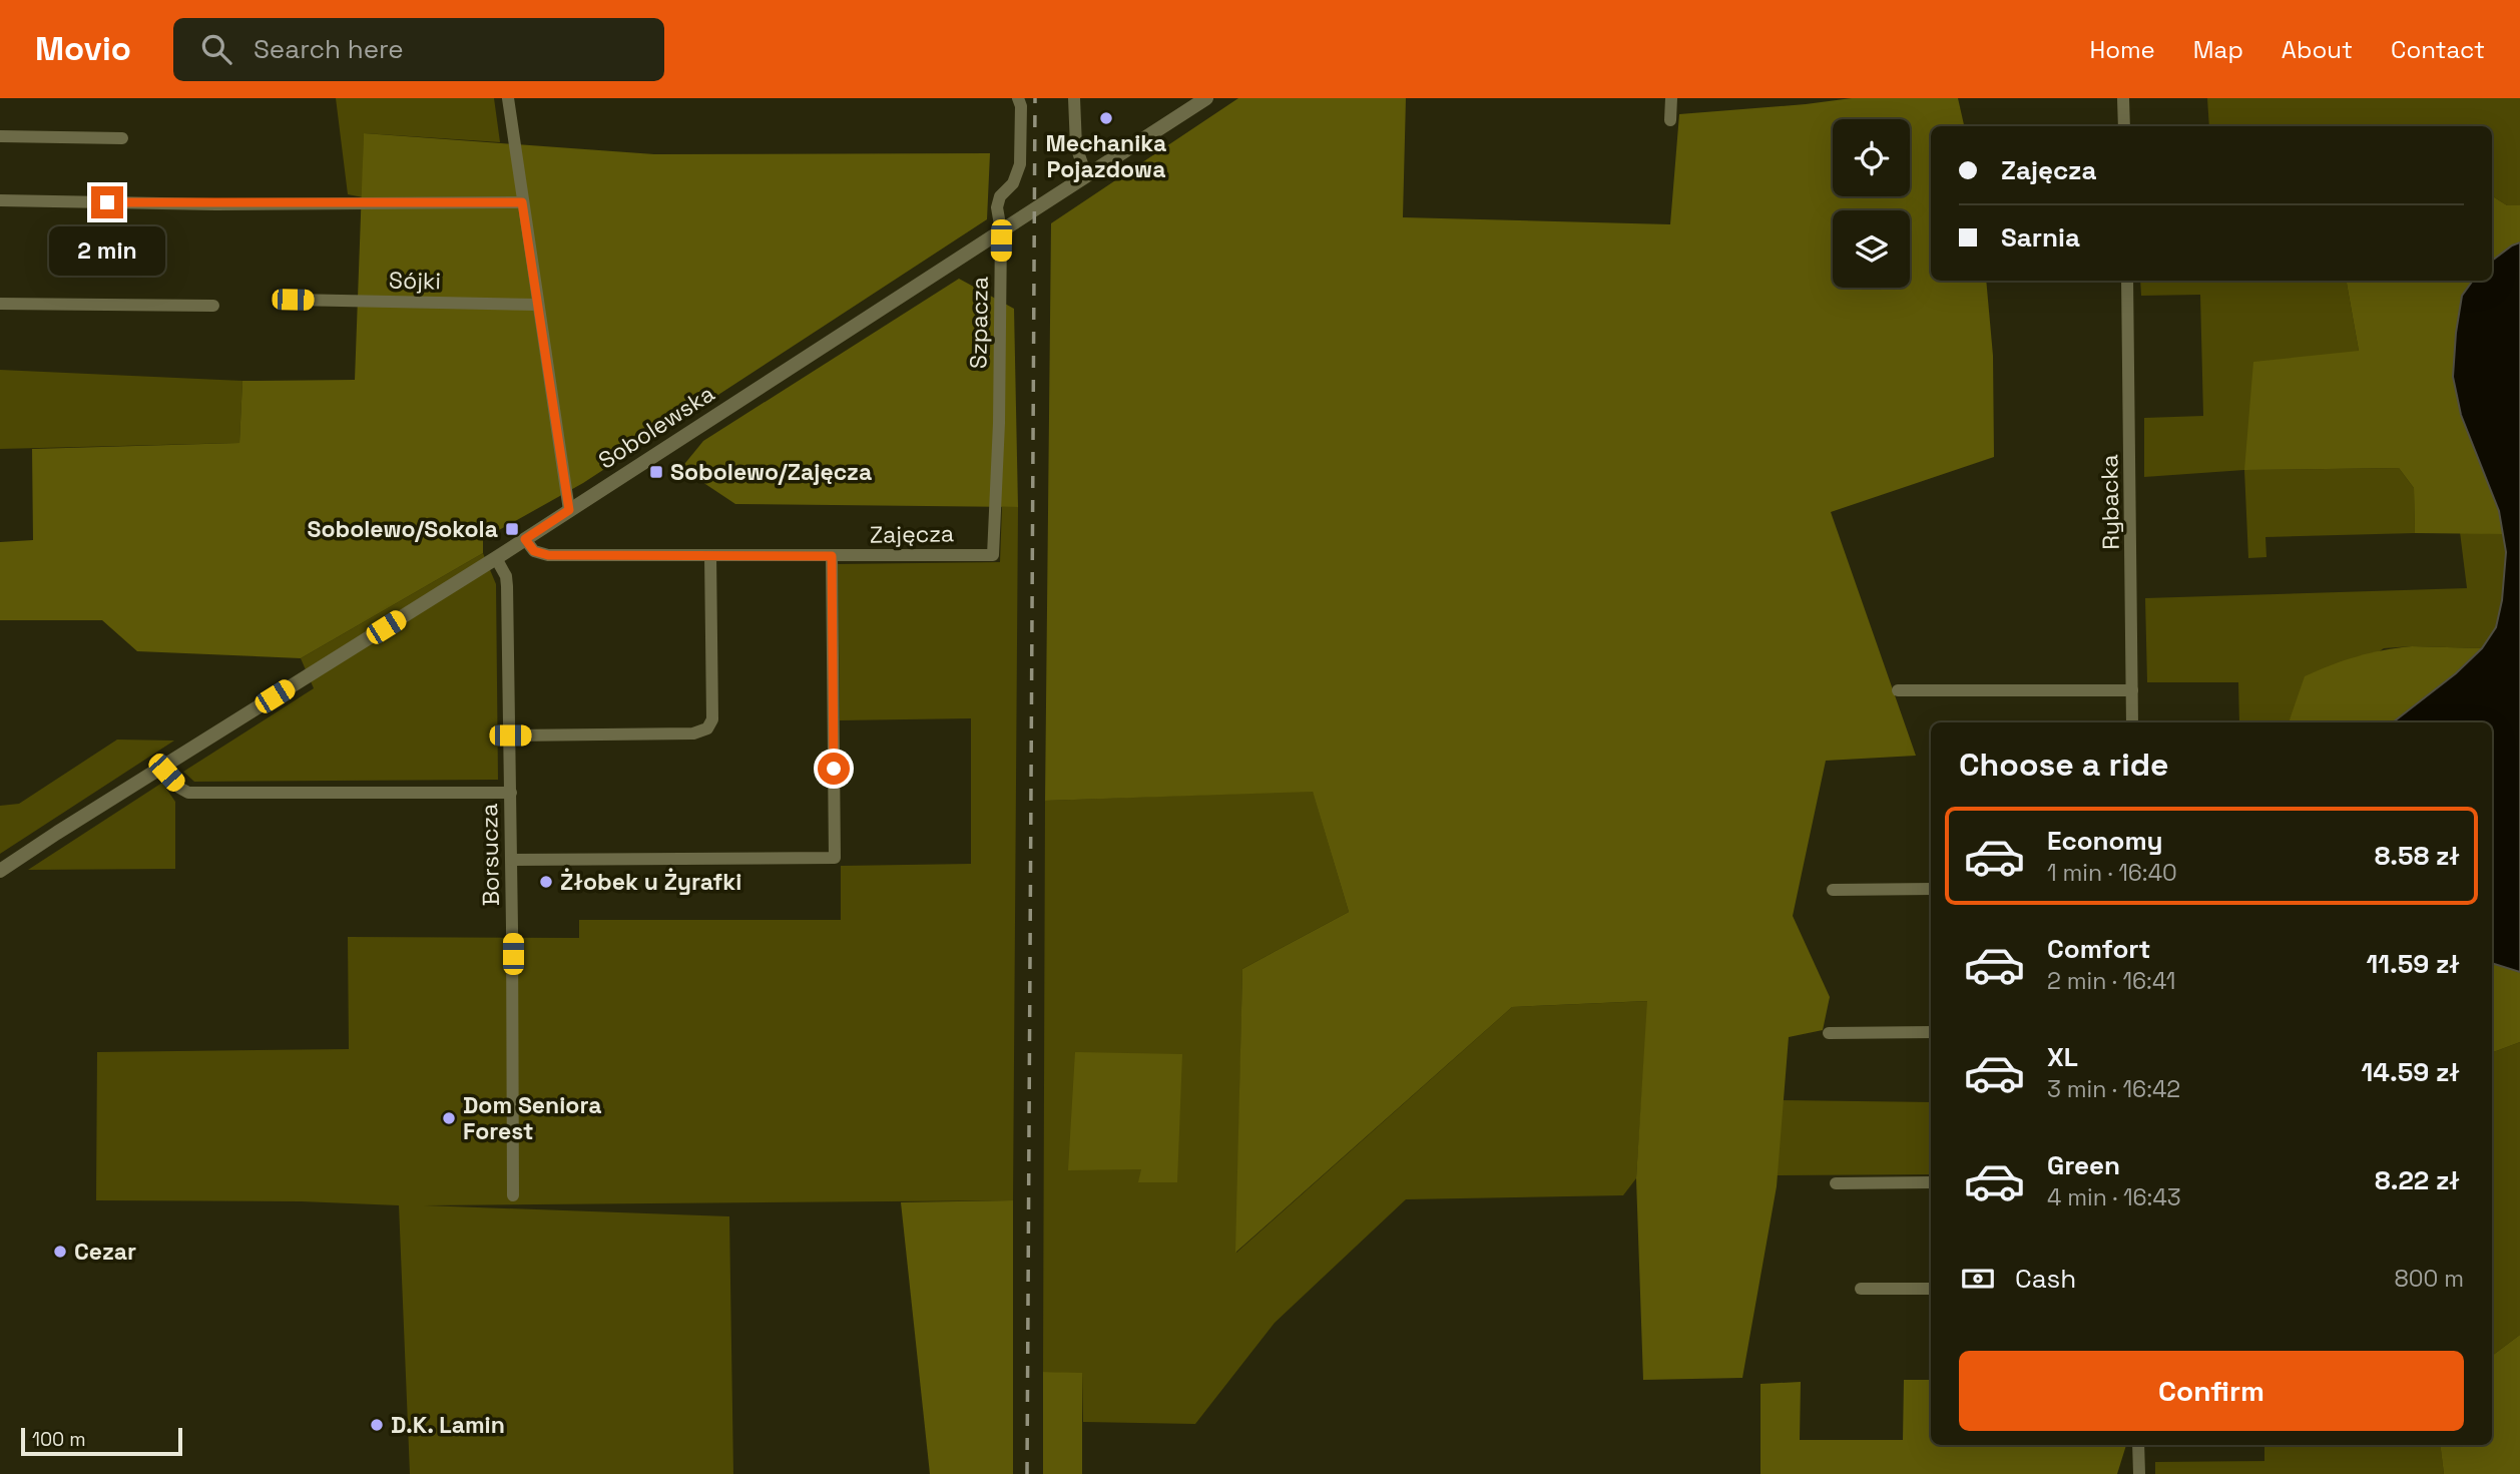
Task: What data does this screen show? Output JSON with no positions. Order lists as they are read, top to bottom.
{
  "streets": {
    "street": [
      "Sójki",
      "Szpacza",
      "Sobolewska",
      "Rybacka",
      "Zajęcza",
      "Borsucza"
    ]
  },
  "crossings": [
    ["Szpacza", "Sobolewska"],
    ["Szpacza", "Zajęcza"],
    ["Sobolewska", "Zajęcza"],
    ["Sobolewska", "Borsucza"]
  ],
  "places": {
    "other": [
      "Mechanika Pojazdowa",
      "Żłobek u Żyrafki",
      "Dom Seniora Forest",
      "Cezar",
      "D.K. Lamin"
    ],
    "transit": ["Sobolewo/Zajęcza", "Sobolewo/Sokola"]
  },
  "scale_bar": "100 m",
  "page": {
    "header": "Movio",
    "search": "Search here",
    "nav": [
      "Home",
      "Map",
      "About",
      "Contact"
    ],
    "banner": ["Zajęcza", "Sarnia"],
    "bubble": "2 min",
    "heading": "Choose a ride",
    "list": [
      {
        "name": "Economy",
        "note": "1 min · 16:40",
        "value": "8.58 zł"
      },
      {
        "name": "Comfort",
        "note": "2 min · 16:41",
        "value": "11.59 zł"
      },
      {
        "name": "XL",
        "note": "3 min · 16:42",
        "value": "14.59 zł"
      },
      {
        "name": "Green",
        "note": "4 min · 16:43",
        "value": "8.22 zł"
      }
    ],
    "pay": ["Cash", "800 m"],
    "buttons": "Confirm",
    "scale": "100 m"
  }
}
